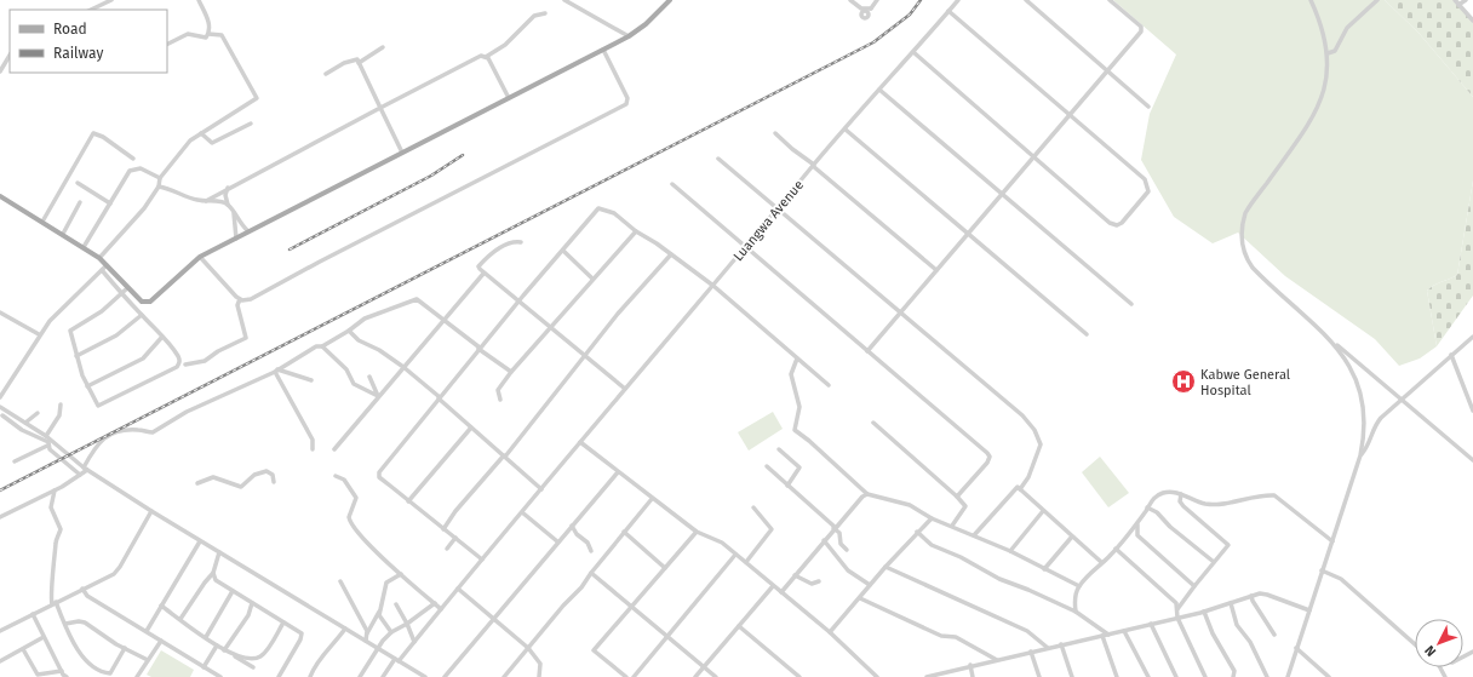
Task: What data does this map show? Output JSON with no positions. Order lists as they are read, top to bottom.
{
  "streets": {
    "street": ["Luangwa Avenue"]
  },
  "places": {
    "hospital": ["Kabwe General Hospital"]
  },
  "legend": ["Road", "Railway"],
  "north": "bottom left"
}
